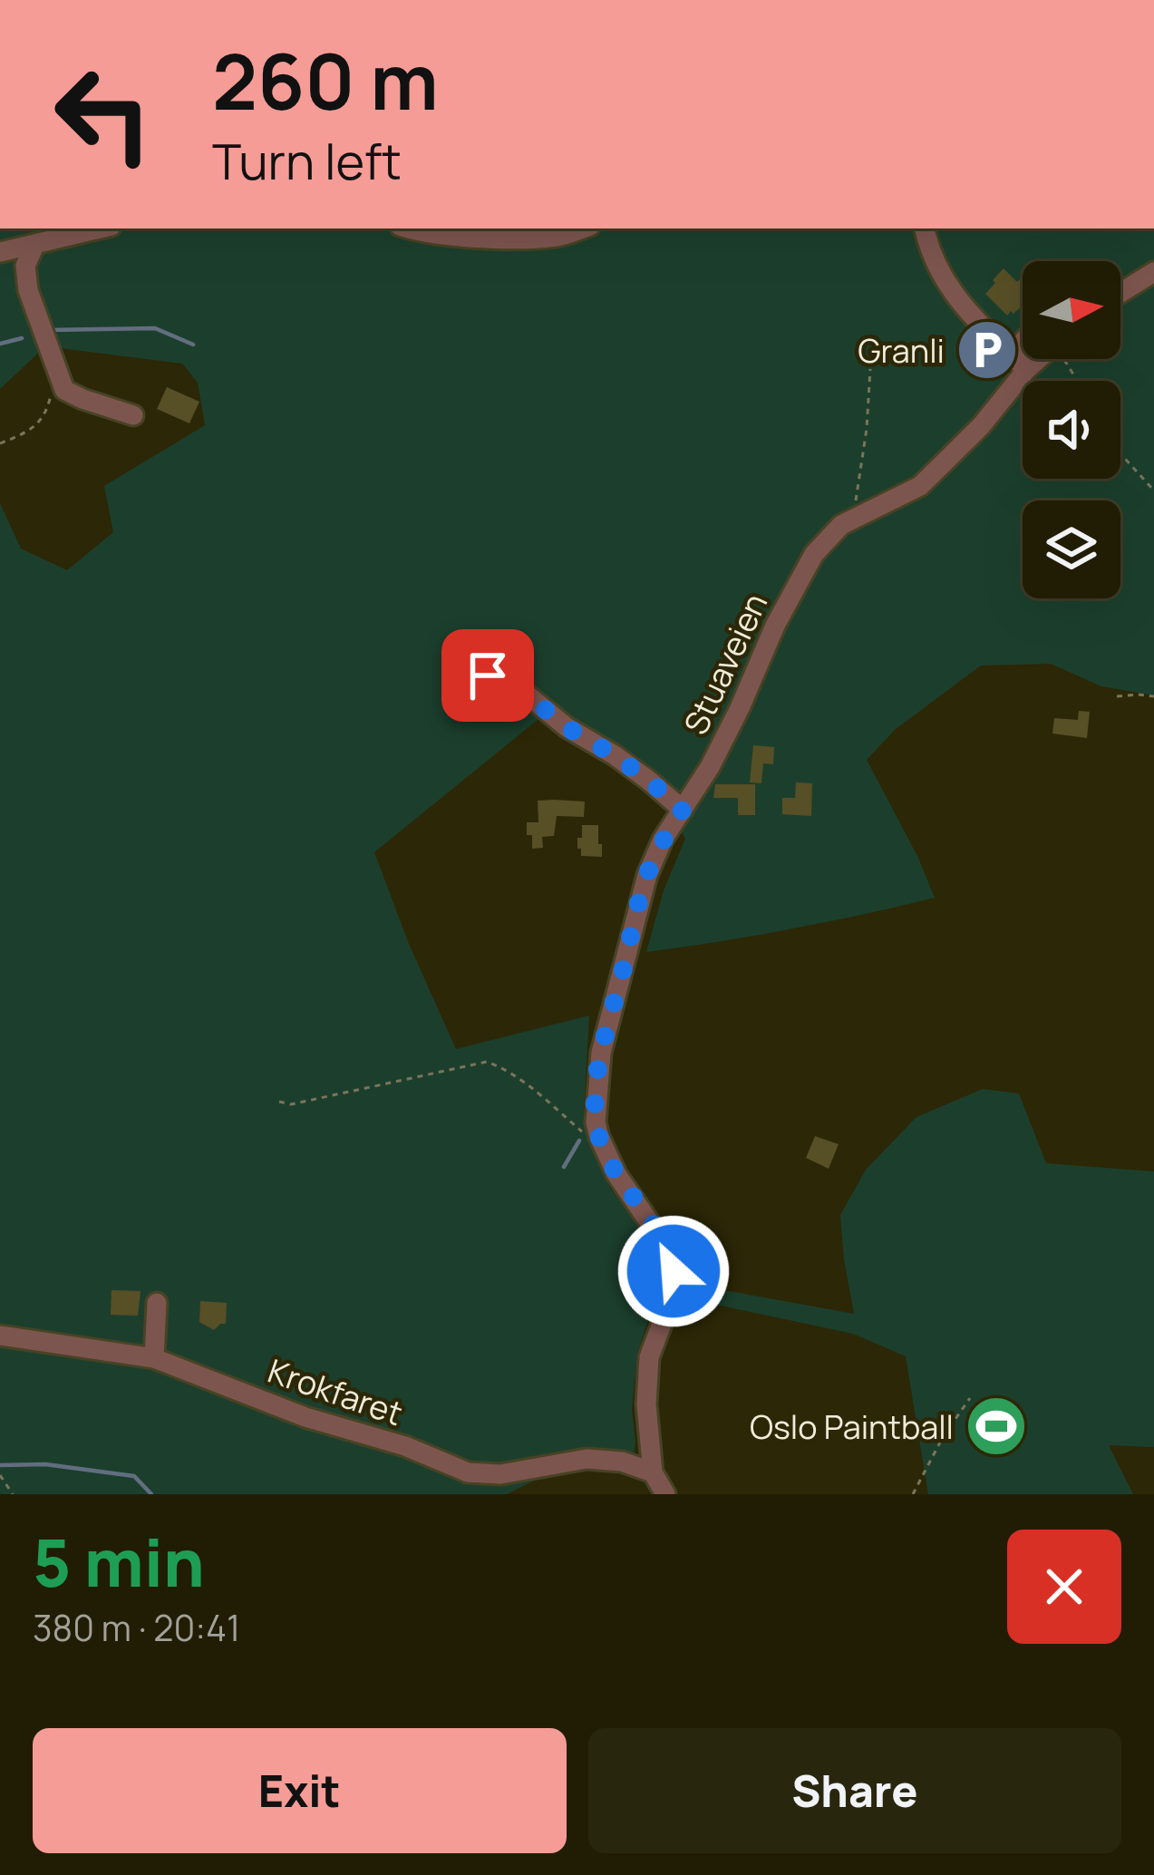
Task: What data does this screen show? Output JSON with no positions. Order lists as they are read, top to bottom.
{
  "streets": {
    "street": ["Stuaveien", "Krokfaret"]
  },
  "crossings": [
    ["Stuaveien", "Krokfaret"]
  ],
  "places": {
    "parking": ["Granli"],
    "sports": ["Oslo Paintball"]
  },
  "north": "right",
  "page": {
    "turn": ["260 m", "Turn left"],
    "heading": ["5 min", "380 m · 20:41"],
    "buttons": ["Exit", "Share"]
  }
}
